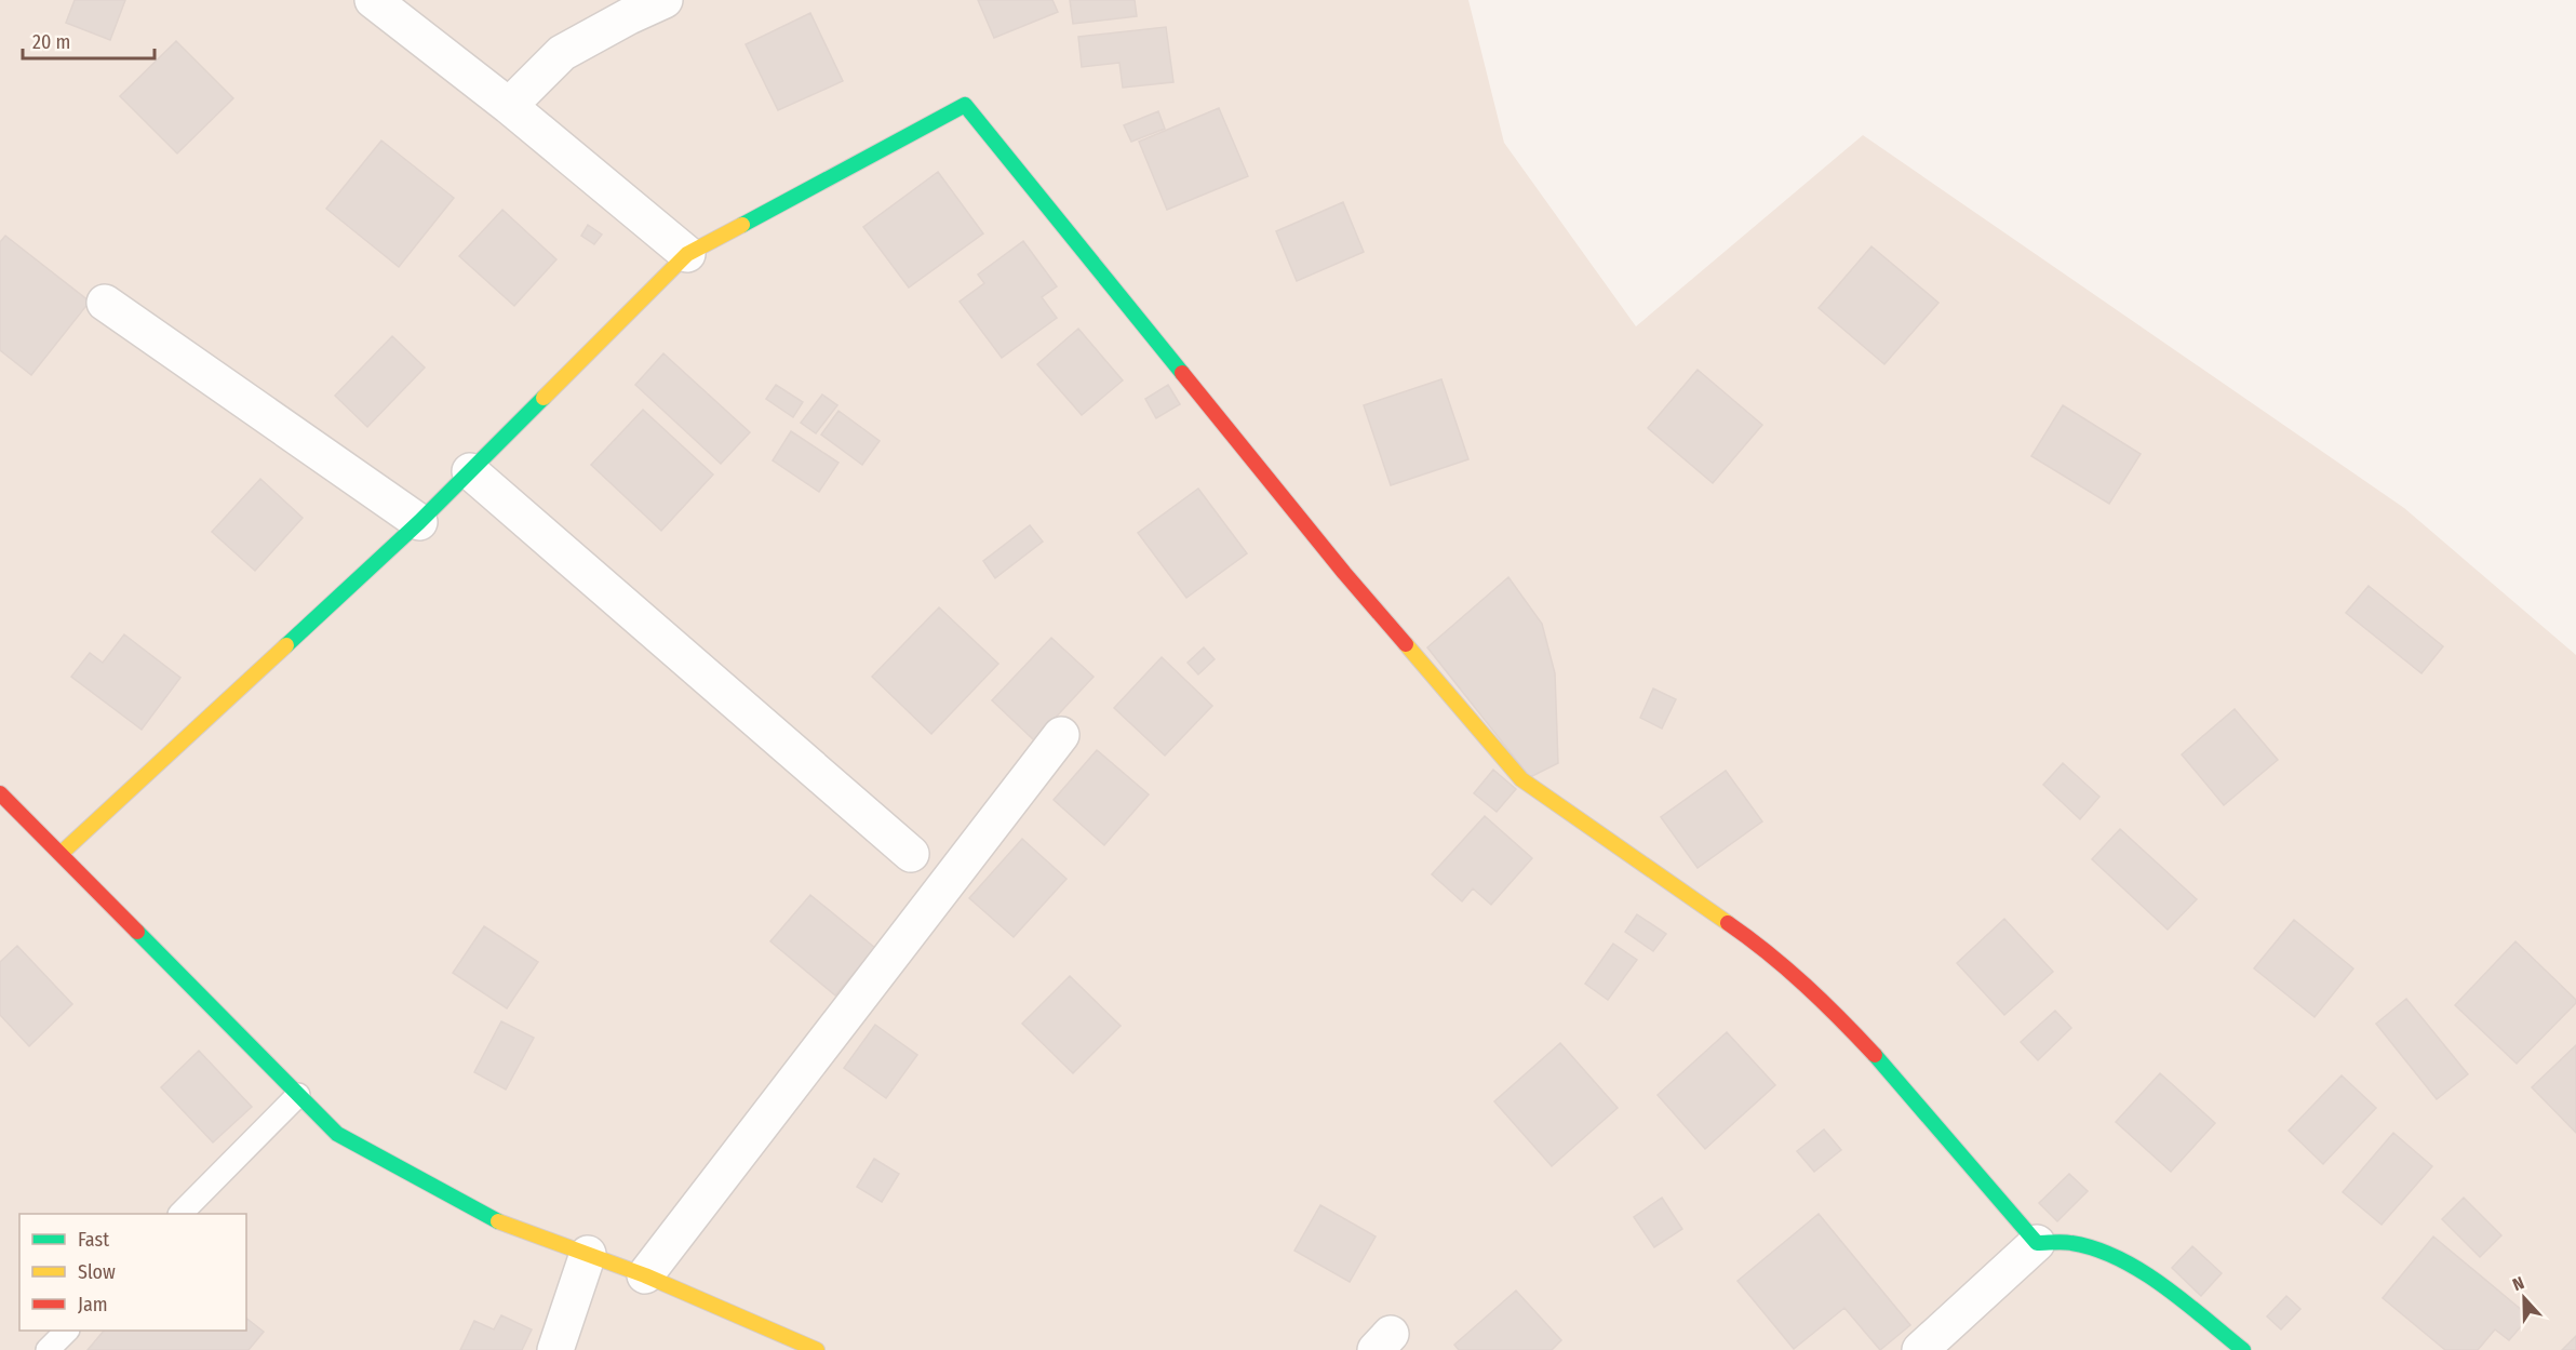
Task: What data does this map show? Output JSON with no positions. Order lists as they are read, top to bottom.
{
  "legend": ["Fast", "Slow", "Jam"],
  "scale_bar": "20 m",
  "north": "top"
}
